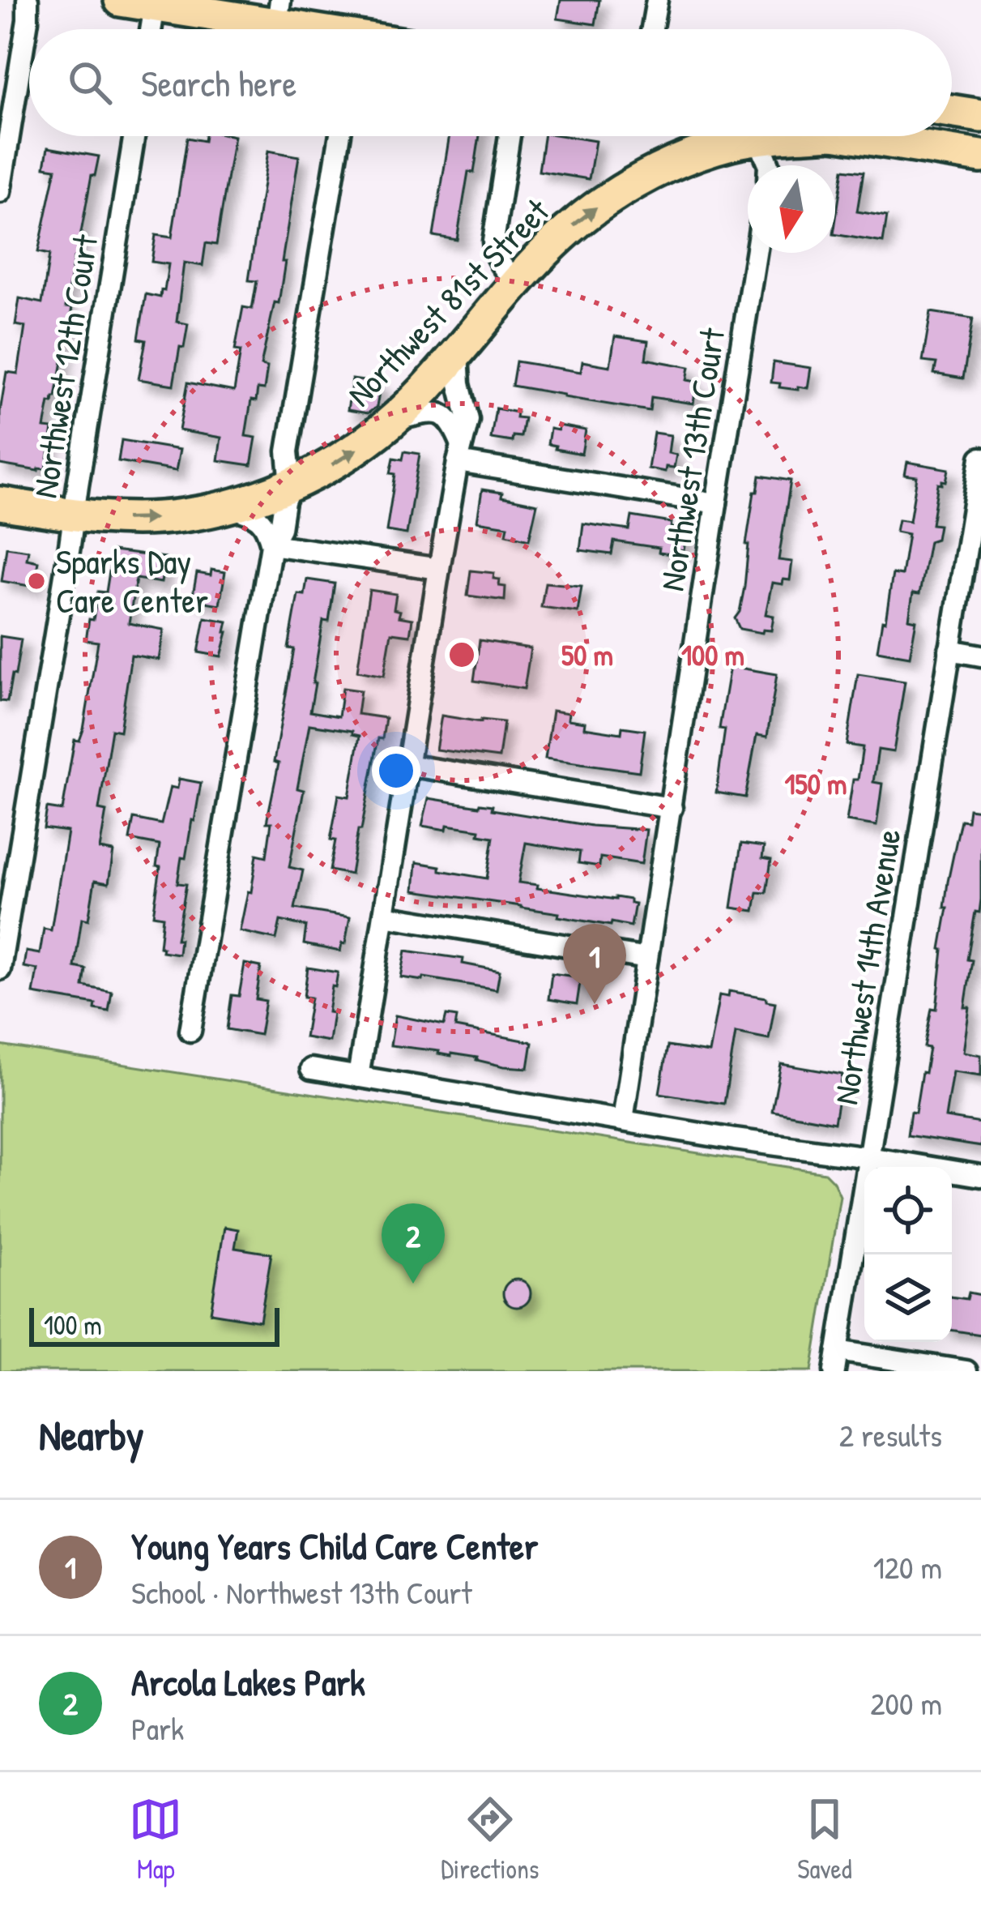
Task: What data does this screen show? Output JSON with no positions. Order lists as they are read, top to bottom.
{
  "streets": {
    "main road": ["Northwest 81st Street"],
    "street": ["Northwest 12th Court", "Northwest 13th Court", "Northwest 14th Avenue"]
  },
  "crossings": [
    ["Northwest 81st Street", "Northwest 12th Court"]
  ],
  "one_way": ["Northwest 81st Street"],
  "places": ["Sparks Day Care Center"],
  "scale_bar": "100 m",
  "north": "bottom",
  "page": {
    "search": "Search here",
    "pins": ["1", "2"],
    "scale": "100 m",
    "heading": ["Nearby", "2 results"],
    "list": [
      {
        "mark": "1",
        "name": "Young Years Child Care Center",
        "note": "School · Northwest 13th Court",
        "value": "120 m"
      },
      {
        "mark": "2",
        "name": "Arcola Lakes Park",
        "note": "Park",
        "value": "200 m"
      }
    ],
    "nav": ["Map", "Directions", "Saved"]
  },
  "rings": ["50 m", "100 m", "150 m"]
}
